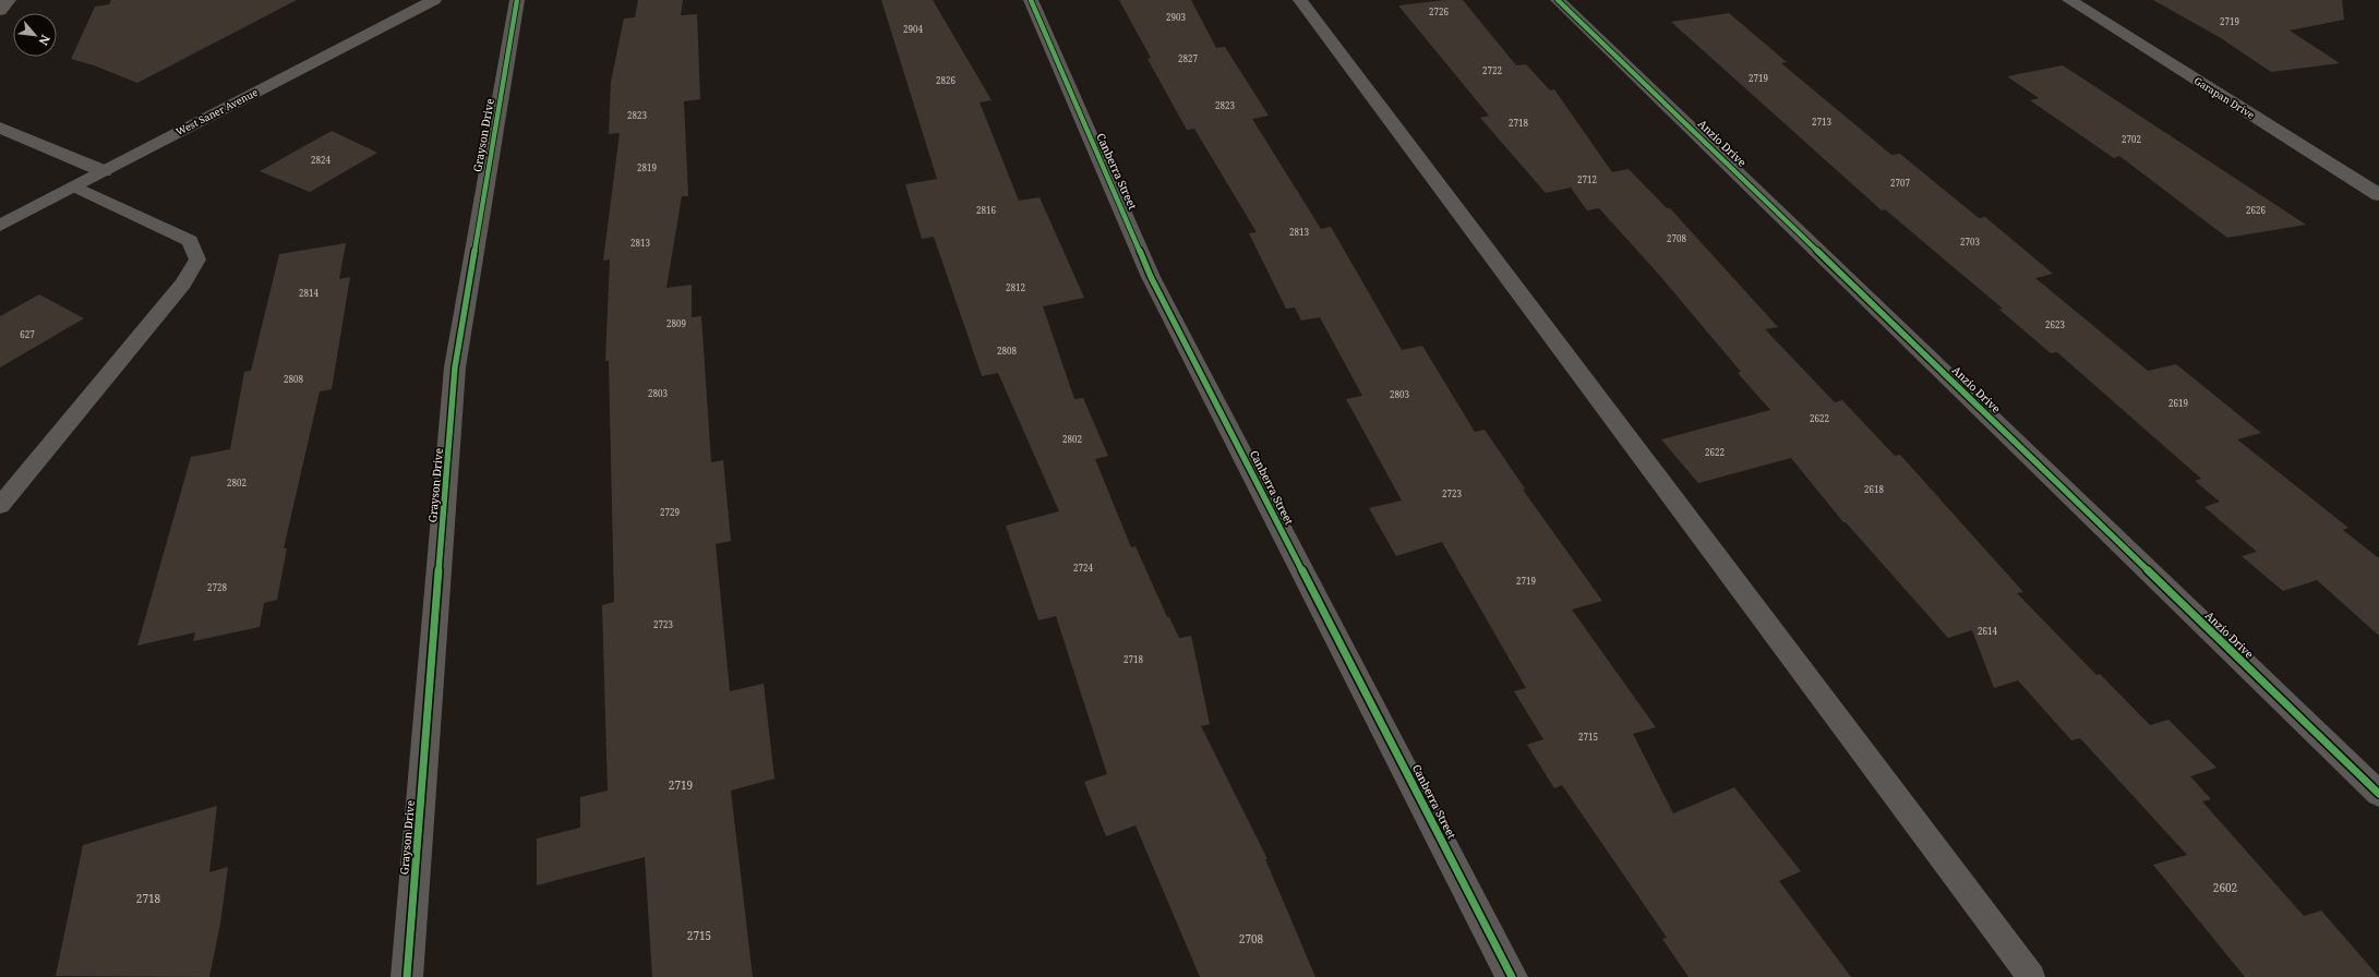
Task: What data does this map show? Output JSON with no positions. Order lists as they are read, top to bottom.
{
  "streets": {
    "street": [
      "Garapan Drive",
      "West Saner Avenue",
      "Grayson Drive",
      "Anzio Drive",
      "Canberra Street"
    ]
  },
  "house_numbers": [
    "2726",
    "2903",
    "2719",
    "2904",
    "2827",
    "2722",
    "2719",
    "2826",
    "2823",
    "2823",
    "2713",
    "2718",
    "2702",
    "2824",
    "2819",
    "2712",
    "2707",
    "2816",
    "2626",
    "2813",
    "2708",
    "2703",
    "2813",
    "2812",
    "2814",
    "2809",
    "2623",
    "627",
    "2808",
    "2808",
    "2803",
    "2803",
    "2619",
    "2622",
    "2802",
    "2622",
    "2802",
    "2618",
    "2723",
    "2729",
    "2724",
    "2719",
    "2728",
    "2723",
    "2614",
    "2718",
    "2715",
    "2719",
    "2602",
    "2718",
    "2715",
    "2708"
  ],
  "north": "bottom right"
}
